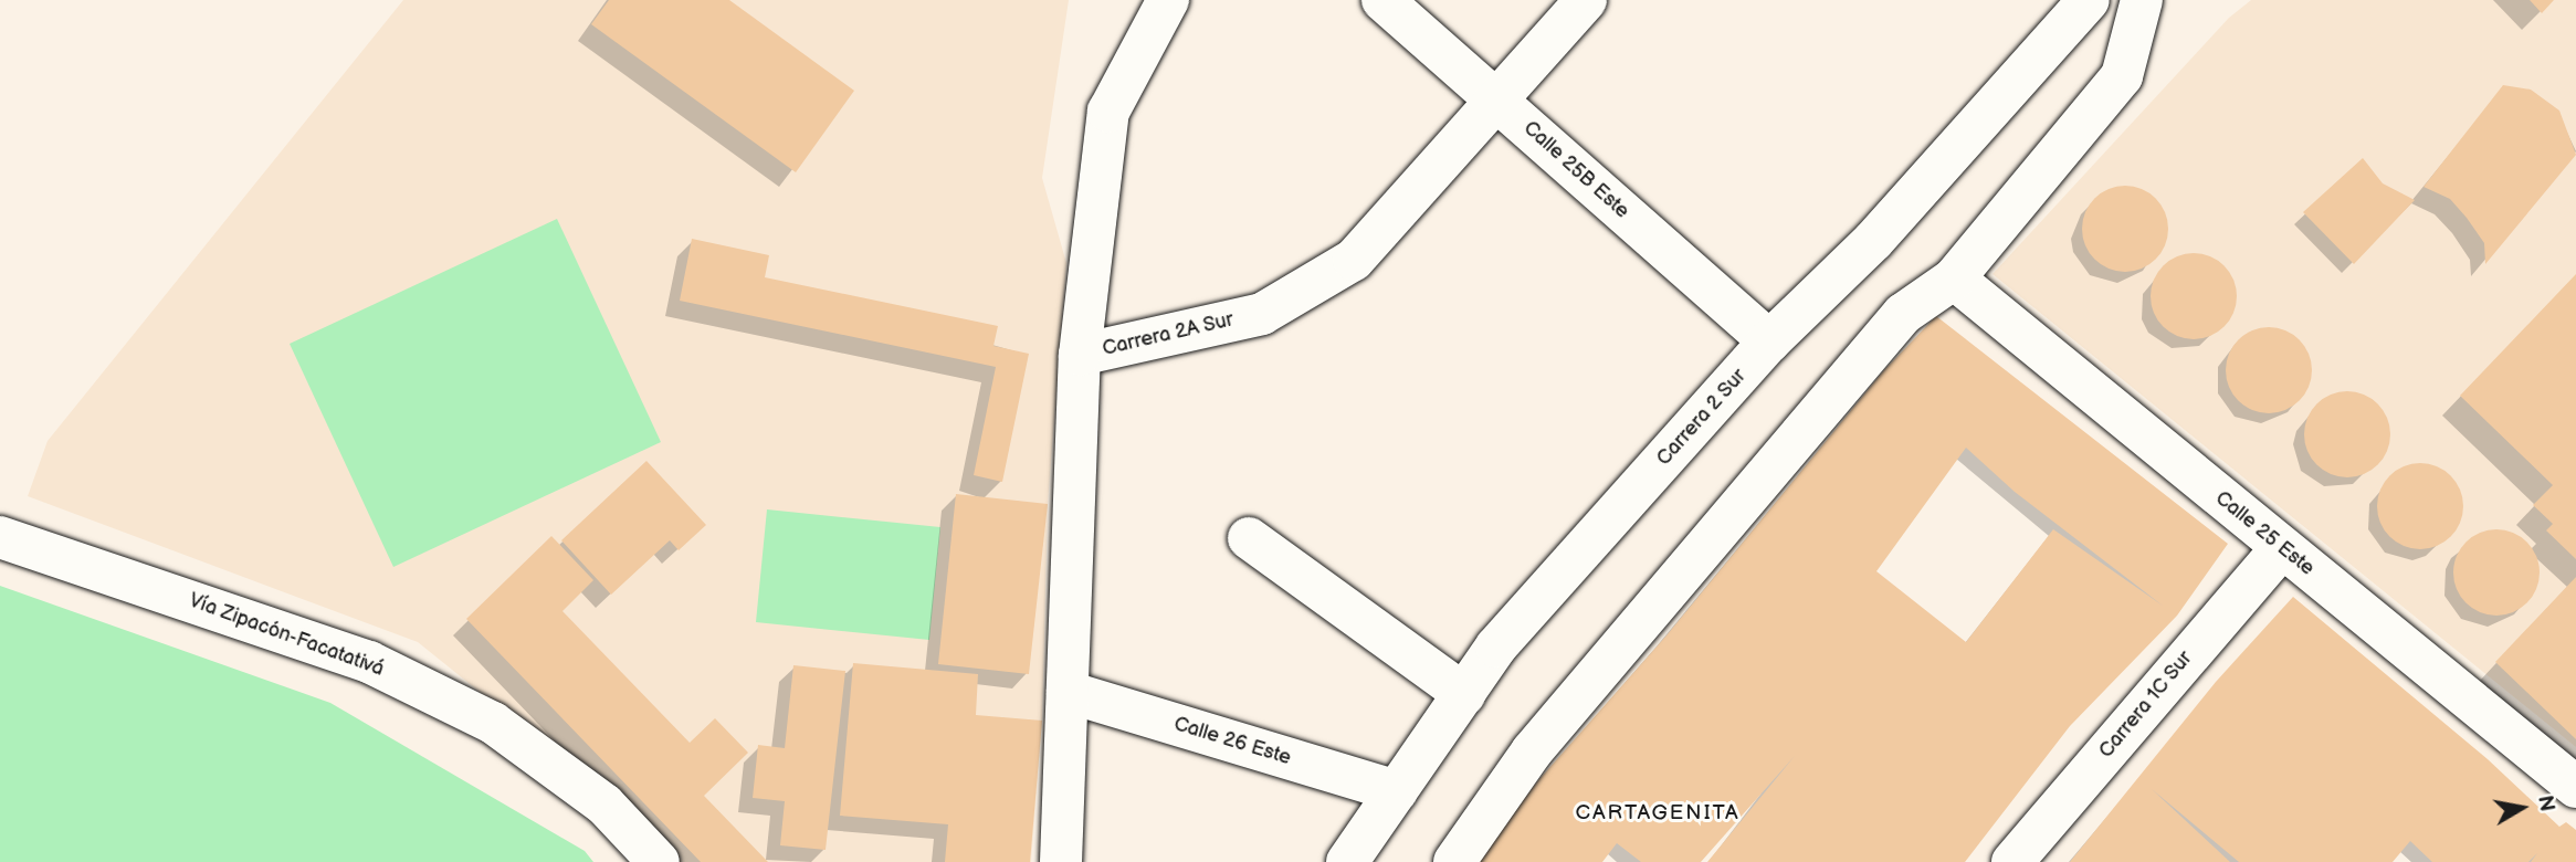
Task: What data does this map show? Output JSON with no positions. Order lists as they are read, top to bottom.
{
  "streets": {
    "street": [
      "Calle 25B Este",
      "Carrera 2A Sur",
      "Carrera 2 Sur",
      "Calle 25 Este",
      "Vía Zipacón-Facatativá",
      "Carrera 1C Sur",
      "Calle 26 Este"
    ]
  },
  "crossings": [
    ["Calle 25B Este", "Carrera 2A Sur"],
    ["Calle 25B Este", "Carrera 2 Sur"],
    ["Carrera 2A Sur", "Calle 26 Este"],
    ["Carrera 2 Sur", "Calle 26 Este"],
    ["Calle 25 Este", "Carrera 1C Sur"]
  ],
  "districts": ["CARTAGENITA"],
  "north": "right"
}
